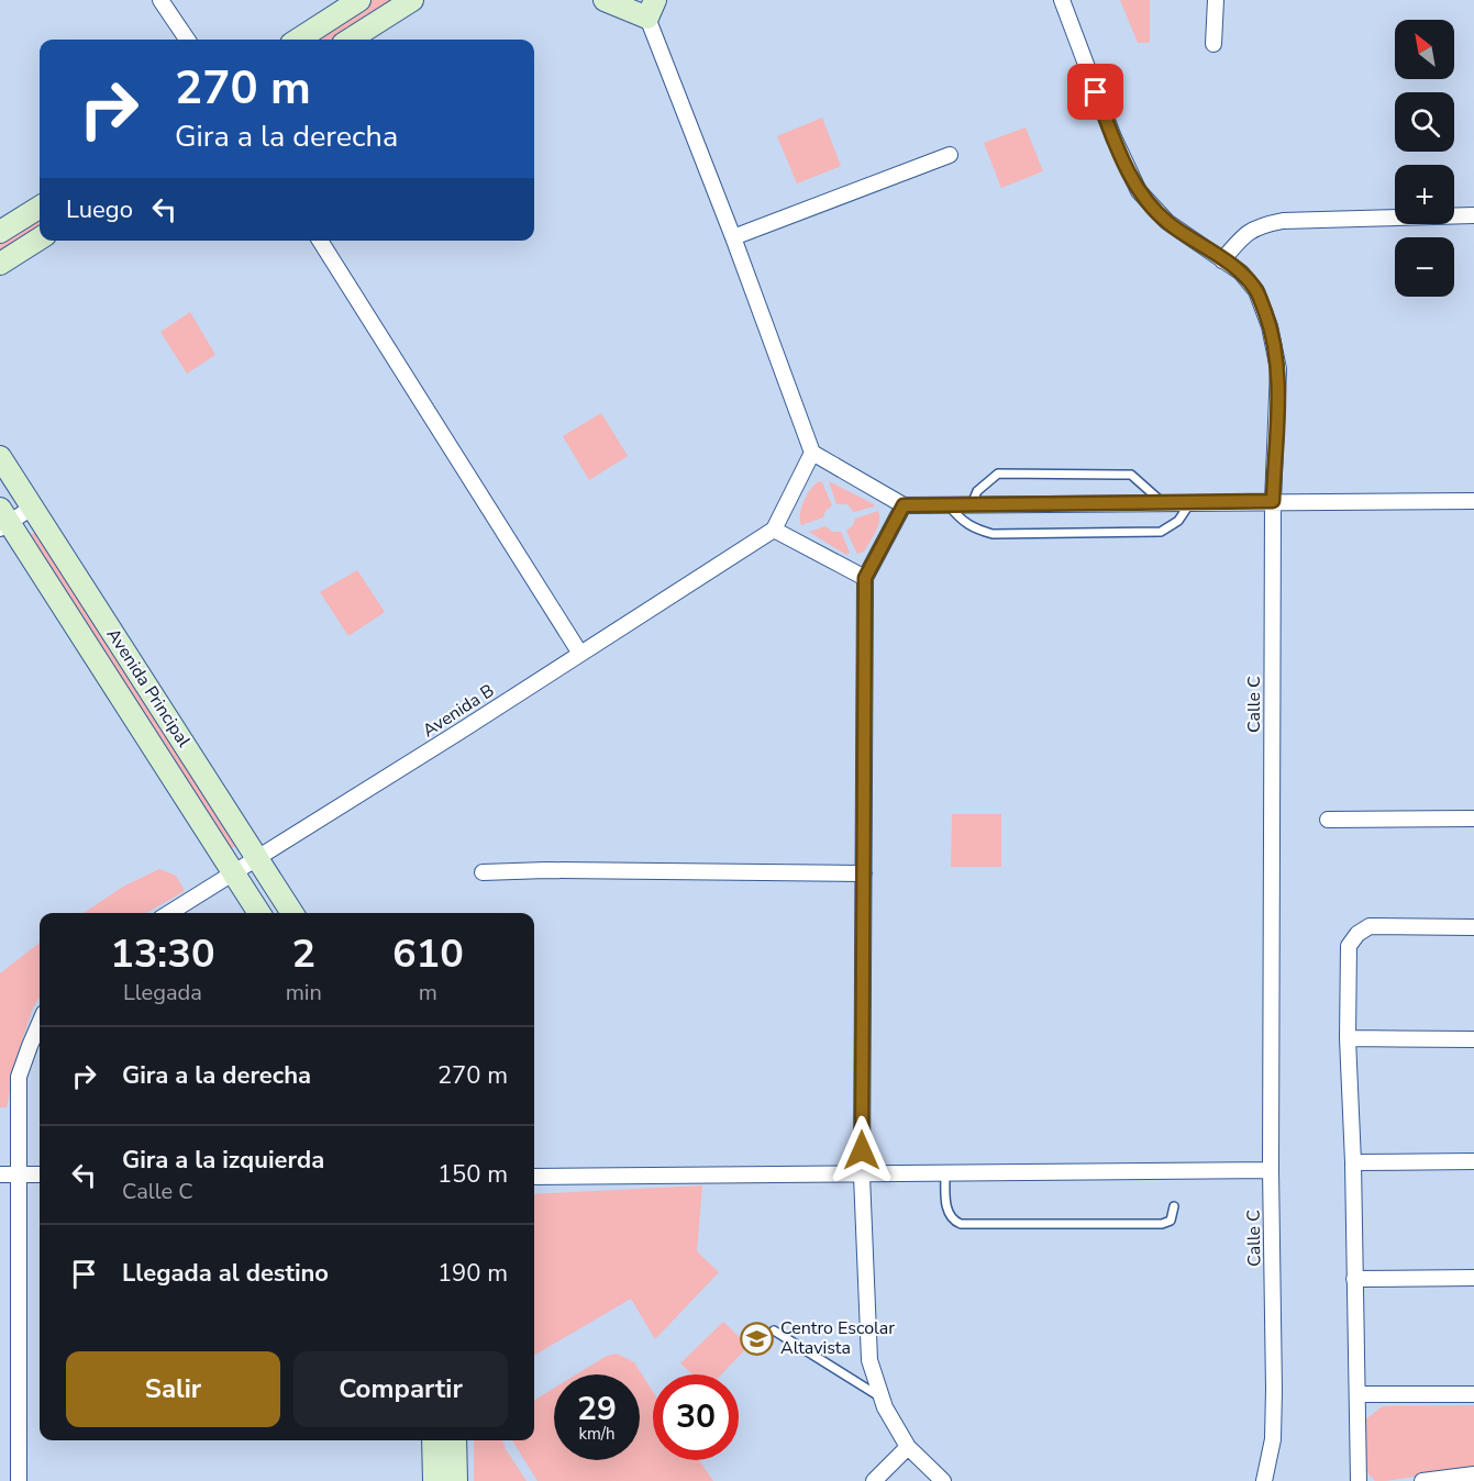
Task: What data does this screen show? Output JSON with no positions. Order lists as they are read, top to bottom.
{
  "streets": {
    "street": ["Avenida Principal", "Calle C", "Avenida B"]
  },
  "crossings": [
    ["Avenida Principal", "Avenida B"]
  ],
  "places": {
    "school or university": ["Centro Escolar Altavista"]
  },
  "north": "top left",
  "page": {
    "map_buttons": ["+", "−"],
    "turn": ["270 m", "Gira a la derecha"],
    "then": "Luego",
    "eta": [
      "13:30",
      "Llegada",
      "2",
      "min",
      "610",
      "m"
    ],
    "list": [
      {
        "name": "Gira a la derecha",
        "value": "270 m"
      },
      {
        "name": "Gira a la izquierda",
        "note": "Calle C",
        "value": "150 m"
      },
      {
        "name": "Llegada al destino",
        "value": "190 m"
      }
    ],
    "buttons": ["Salir", "Compartir"],
    "speed": "29 km/h",
    "limit": "30"
  }
}
